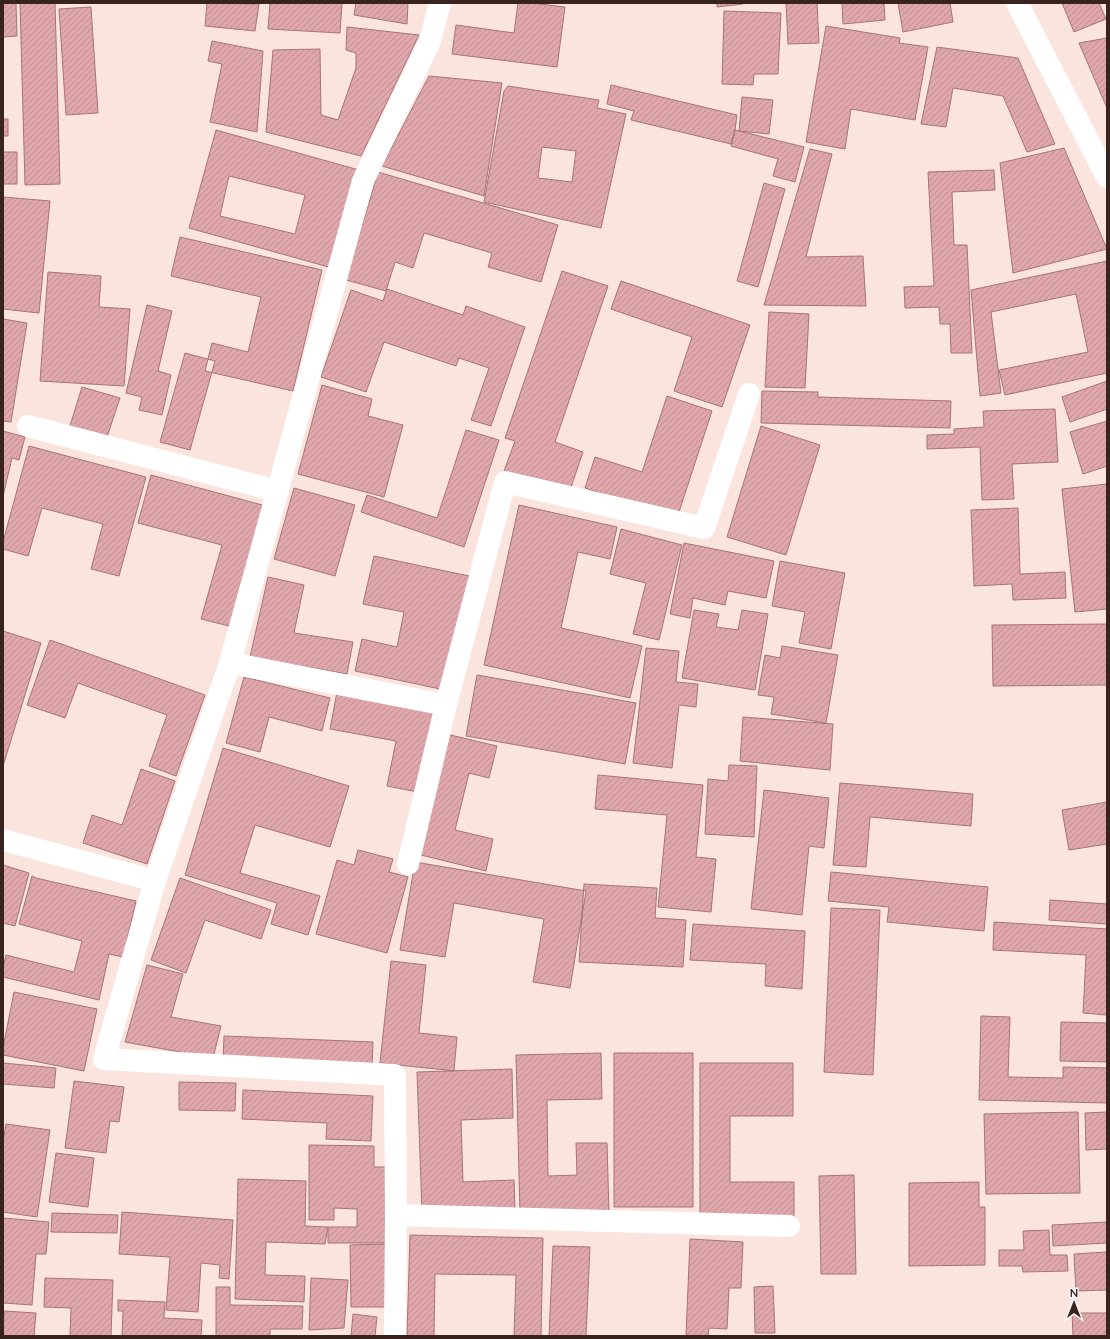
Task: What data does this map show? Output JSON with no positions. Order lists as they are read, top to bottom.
{
  "north": "top"
}
